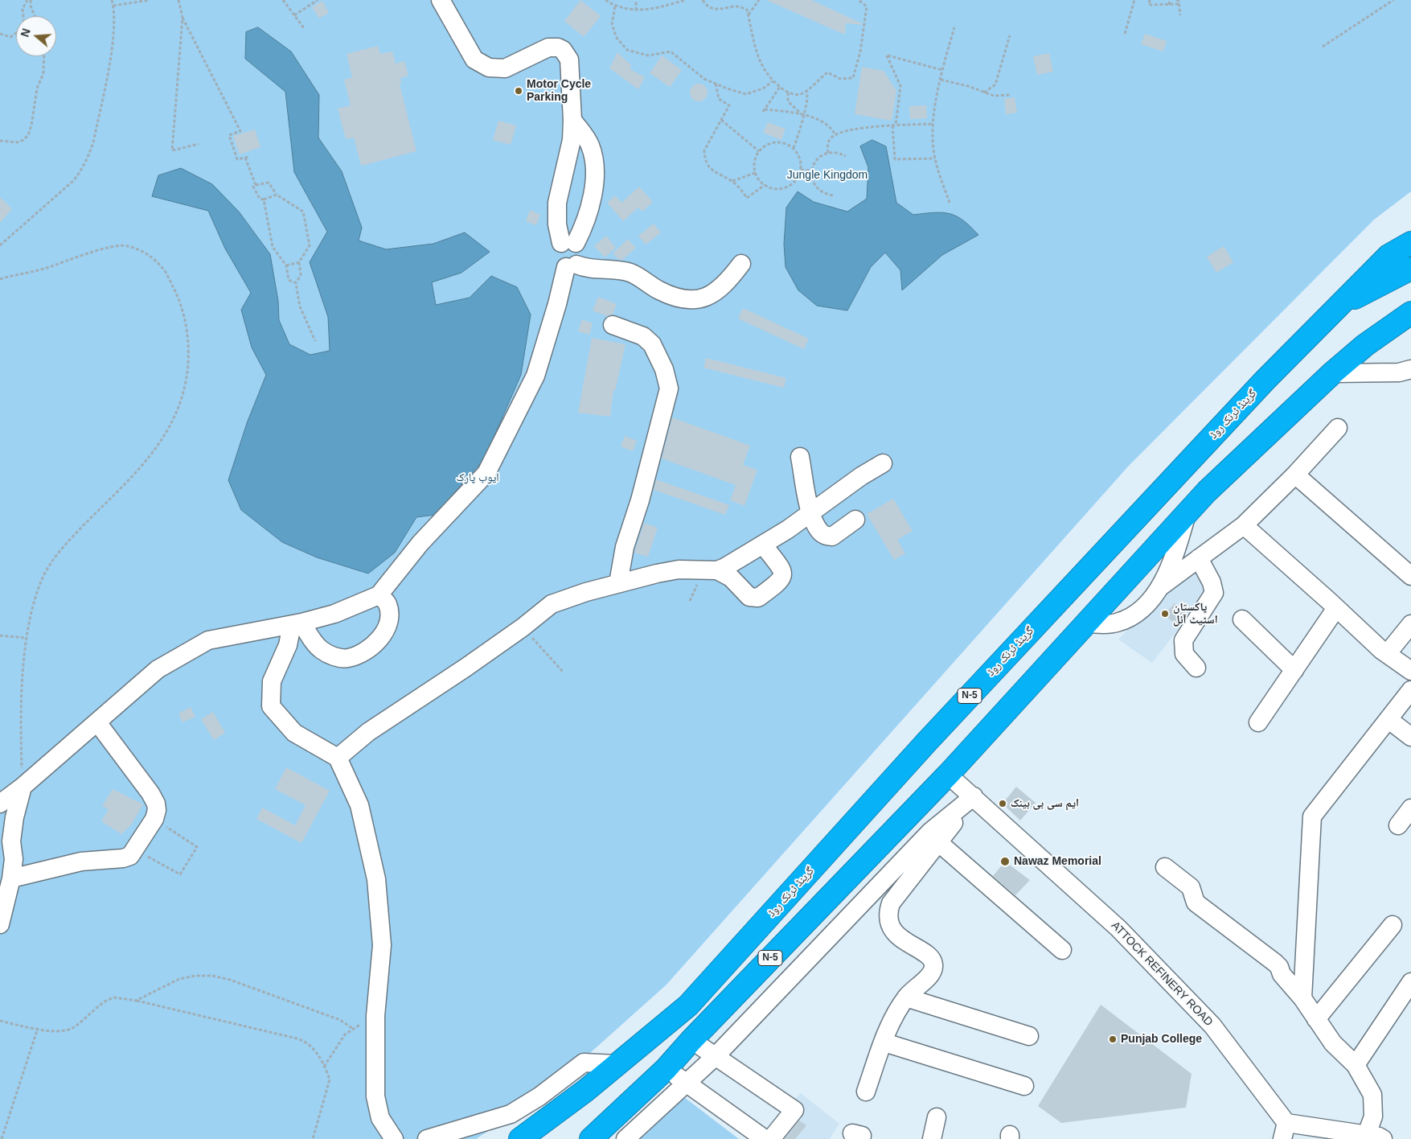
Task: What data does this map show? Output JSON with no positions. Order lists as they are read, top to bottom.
{
  "streets": {
    "highway": ["گرینڈ ٹرنک روڈ", "N-5"],
    "street": ["ATTOCK REFINERY ROAD"]
  },
  "crossings": [
    ["N-5", "ATTOCK REFINERY ROAD"]
  ],
  "parks": ["Jungle Kingdom", "ایوب پارک"],
  "places": [
    "Motor Cycle Parking",
    "پاکستان اسٹیٹ آئل",
    "ایم سی بی بینک",
    "Nawaz Memorial",
    "Punjab College"
  ],
  "north": "left"
}
